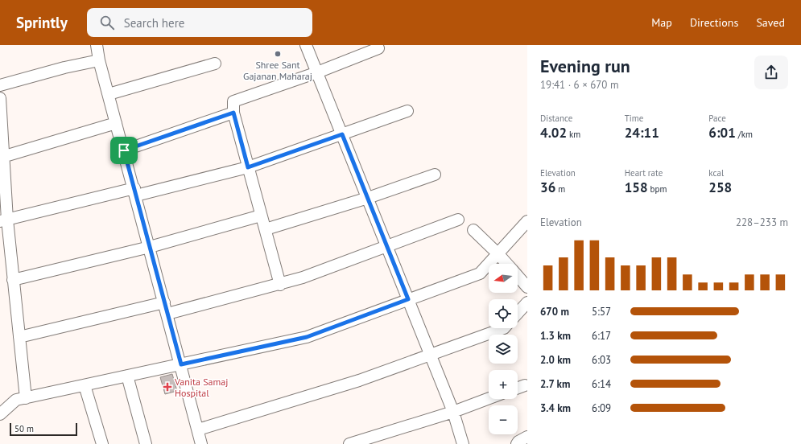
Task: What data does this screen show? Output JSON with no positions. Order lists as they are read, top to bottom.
{
  "places": {
    "other": ["Shree Sant Gajanan Maharaj"],
    "health": ["Vanita Samaj Hospital"]
  },
  "scale_bar": "50 m",
  "north": "left",
  "page": {
    "header": "Sprintly",
    "search": "Search here",
    "nav": ["Map", "Directions", "Saved"],
    "heading": ["Evening run", "19:41 · 6 × 670 m"],
    "stats": [
      ["Distance", "4.02 km"],
      ["Time", "24:11"],
      ["Pace", "6:01 /km"],
      ["Elevation", "36 m"],
      ["Heart rate", "158 bpm"],
      ["kcal", "258"]
    ],
    "chart": ["Elevation", "228–233 m"],
    "map_buttons": ["+", "−"],
    "list": [
      {
        "name": "670 m",
        "note": "5:57"
      },
      {
        "name": "1.3 km",
        "note": "6:17"
      },
      {
        "name": "2.0 km",
        "note": "6:03"
      },
      {
        "name": "2.7 km",
        "note": "6:14"
      },
      {
        "name": "3.4 km",
        "note": "6:09"
      }
    ],
    "scale": "50 m"
  }
}
